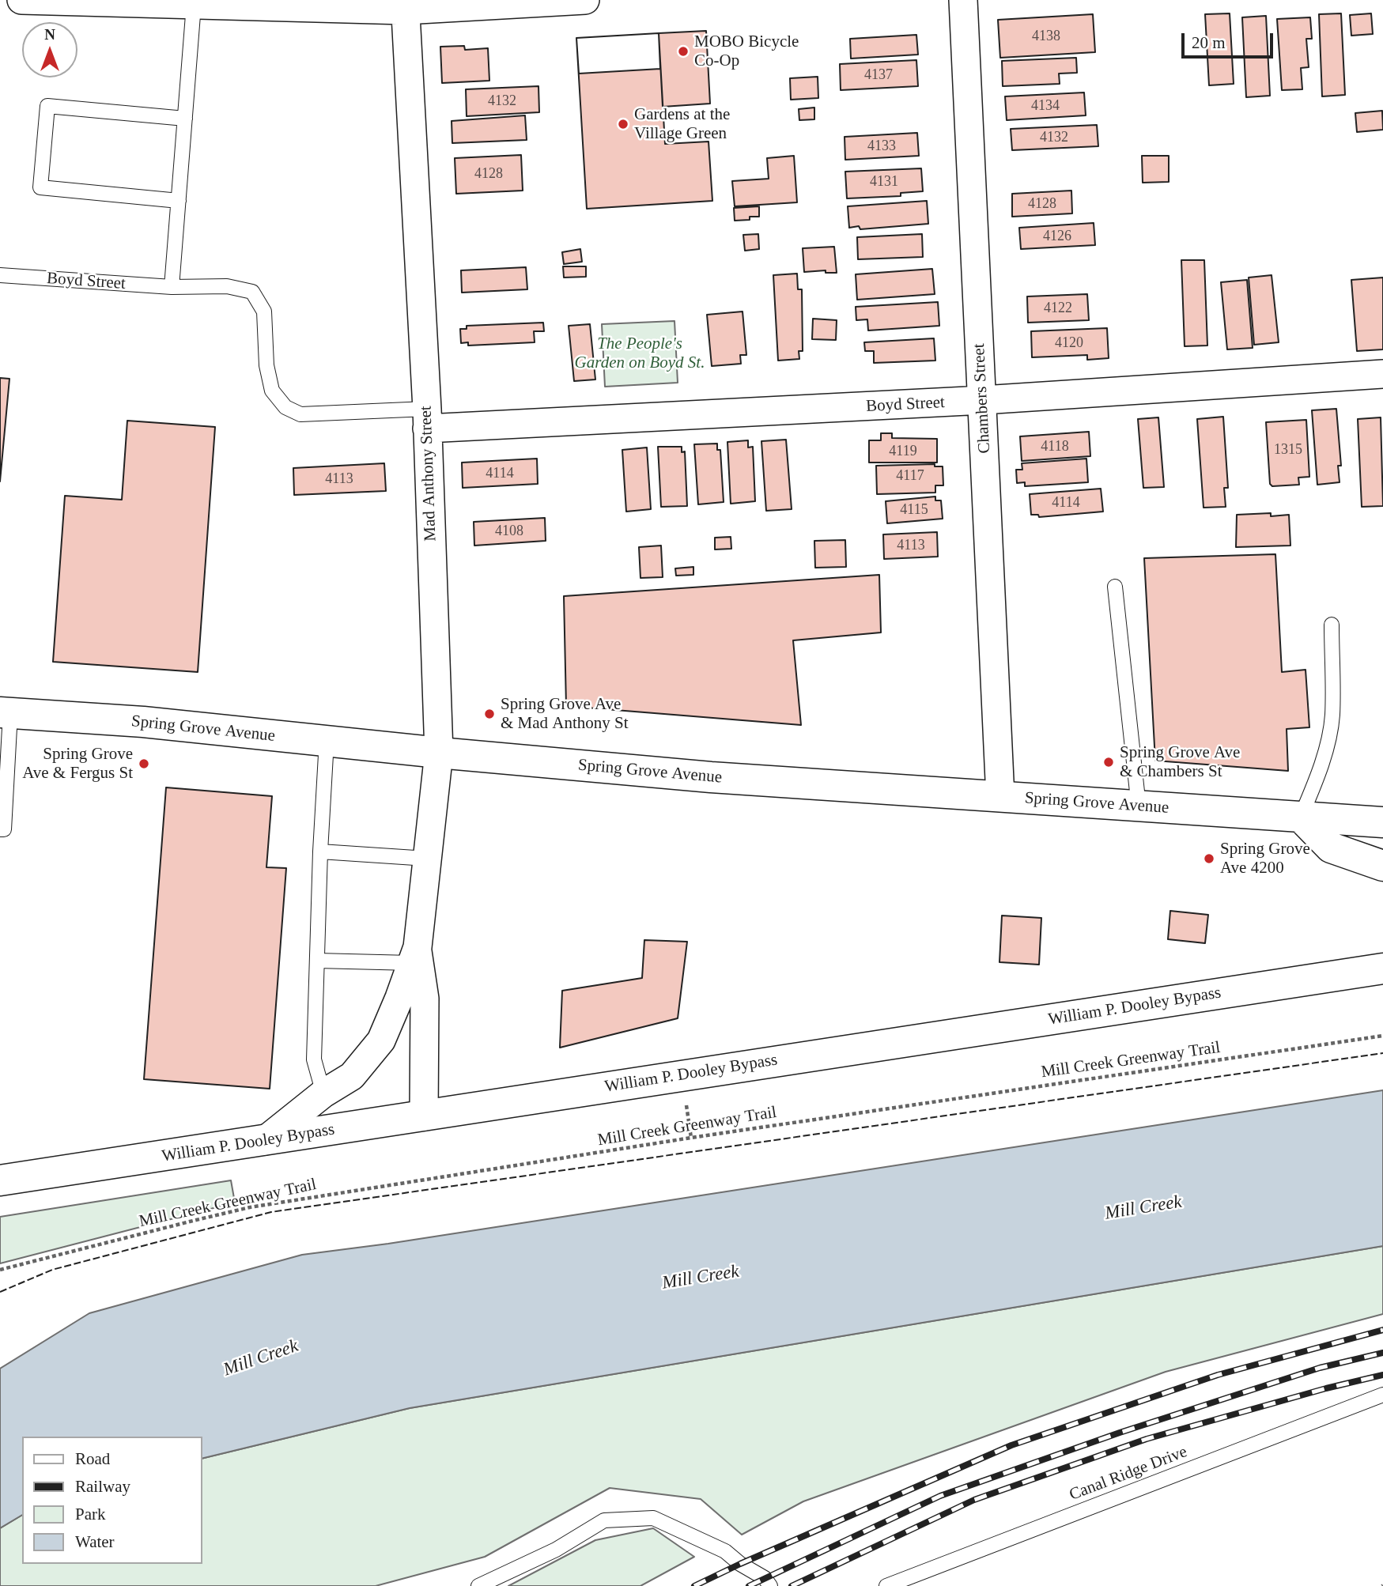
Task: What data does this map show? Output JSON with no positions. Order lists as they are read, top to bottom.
{
  "streets": {
    "street": [
      "Boyd Street",
      "Chambers Street",
      "Mad Anthony Street",
      "Spring Grove Avenue",
      "William P. Dooley Bypass"
    ],
    "lane": ["Canal Ridge Drive"],
    "path": ["Mill Creek Greenway Trail"]
  },
  "crossings": [
    ["Boyd Street", "Chambers Street"],
    ["Boyd Street", "Mad Anthony Street"],
    ["Chambers Street", "Spring Grove Avenue"],
    ["Mad Anthony Street", "Spring Grove Avenue"],
    ["Mad Anthony Street", "William P. Dooley Bypass"]
  ],
  "water": ["Mill Creek"],
  "parks": ["The People's Garden on Boyd St."],
  "places": [
    "MOBO Bicycle Co-Op",
    "Gardens at the Village Green",
    "Spring Grove Ave & Mad Anthony St",
    "Spring Grove Ave & Chambers St",
    "Spring Grove Ave & Fergus St",
    "Spring Grove Ave 4200"
  ],
  "house_numbers": [
    "4138",
    "4137",
    "4132",
    "4134",
    "4132",
    "4133",
    "4128",
    "4131",
    "4128",
    "4126",
    "4122",
    "4120",
    "4118",
    "1315",
    "4119",
    "4114",
    "4117",
    "4113",
    "4114",
    "4115",
    "4108",
    "4113"
  ],
  "legend": [
    "Road",
    "Railway",
    "Park",
    "Water"
  ],
  "scale_bar": "20 m",
  "north": "top"
}
